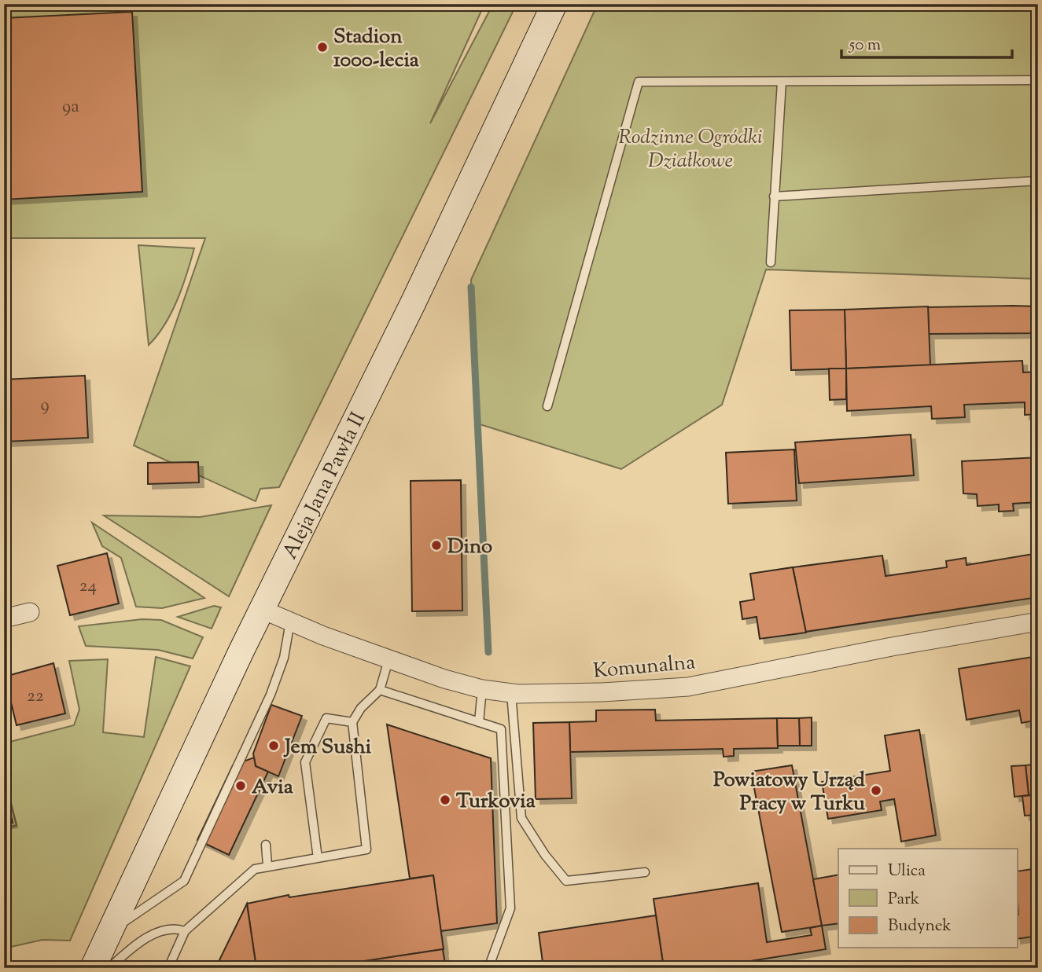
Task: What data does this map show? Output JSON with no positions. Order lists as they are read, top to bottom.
{
  "streets": {
    "main road": ["Aleja Jana Pawła II"],
    "street": ["Komunalna"]
  },
  "crossings": [
    ["Aleja Jana Pawła II", "Komunalna"]
  ],
  "parks": ["Rodzinne Ogródki Działkowe"],
  "places": [
    "Stadion 1000-lecia",
    "Dino",
    "Jem Sushi",
    "Avia",
    "Powiatowy Urząd Pracy w Turku",
    "Turkovia"
  ],
  "house_numbers": [
    "9a",
    "9",
    "24",
    "22"
  ],
  "legend": ["Ulica", "Park", "Budynek"],
  "scale_bar": "50 m"
}
